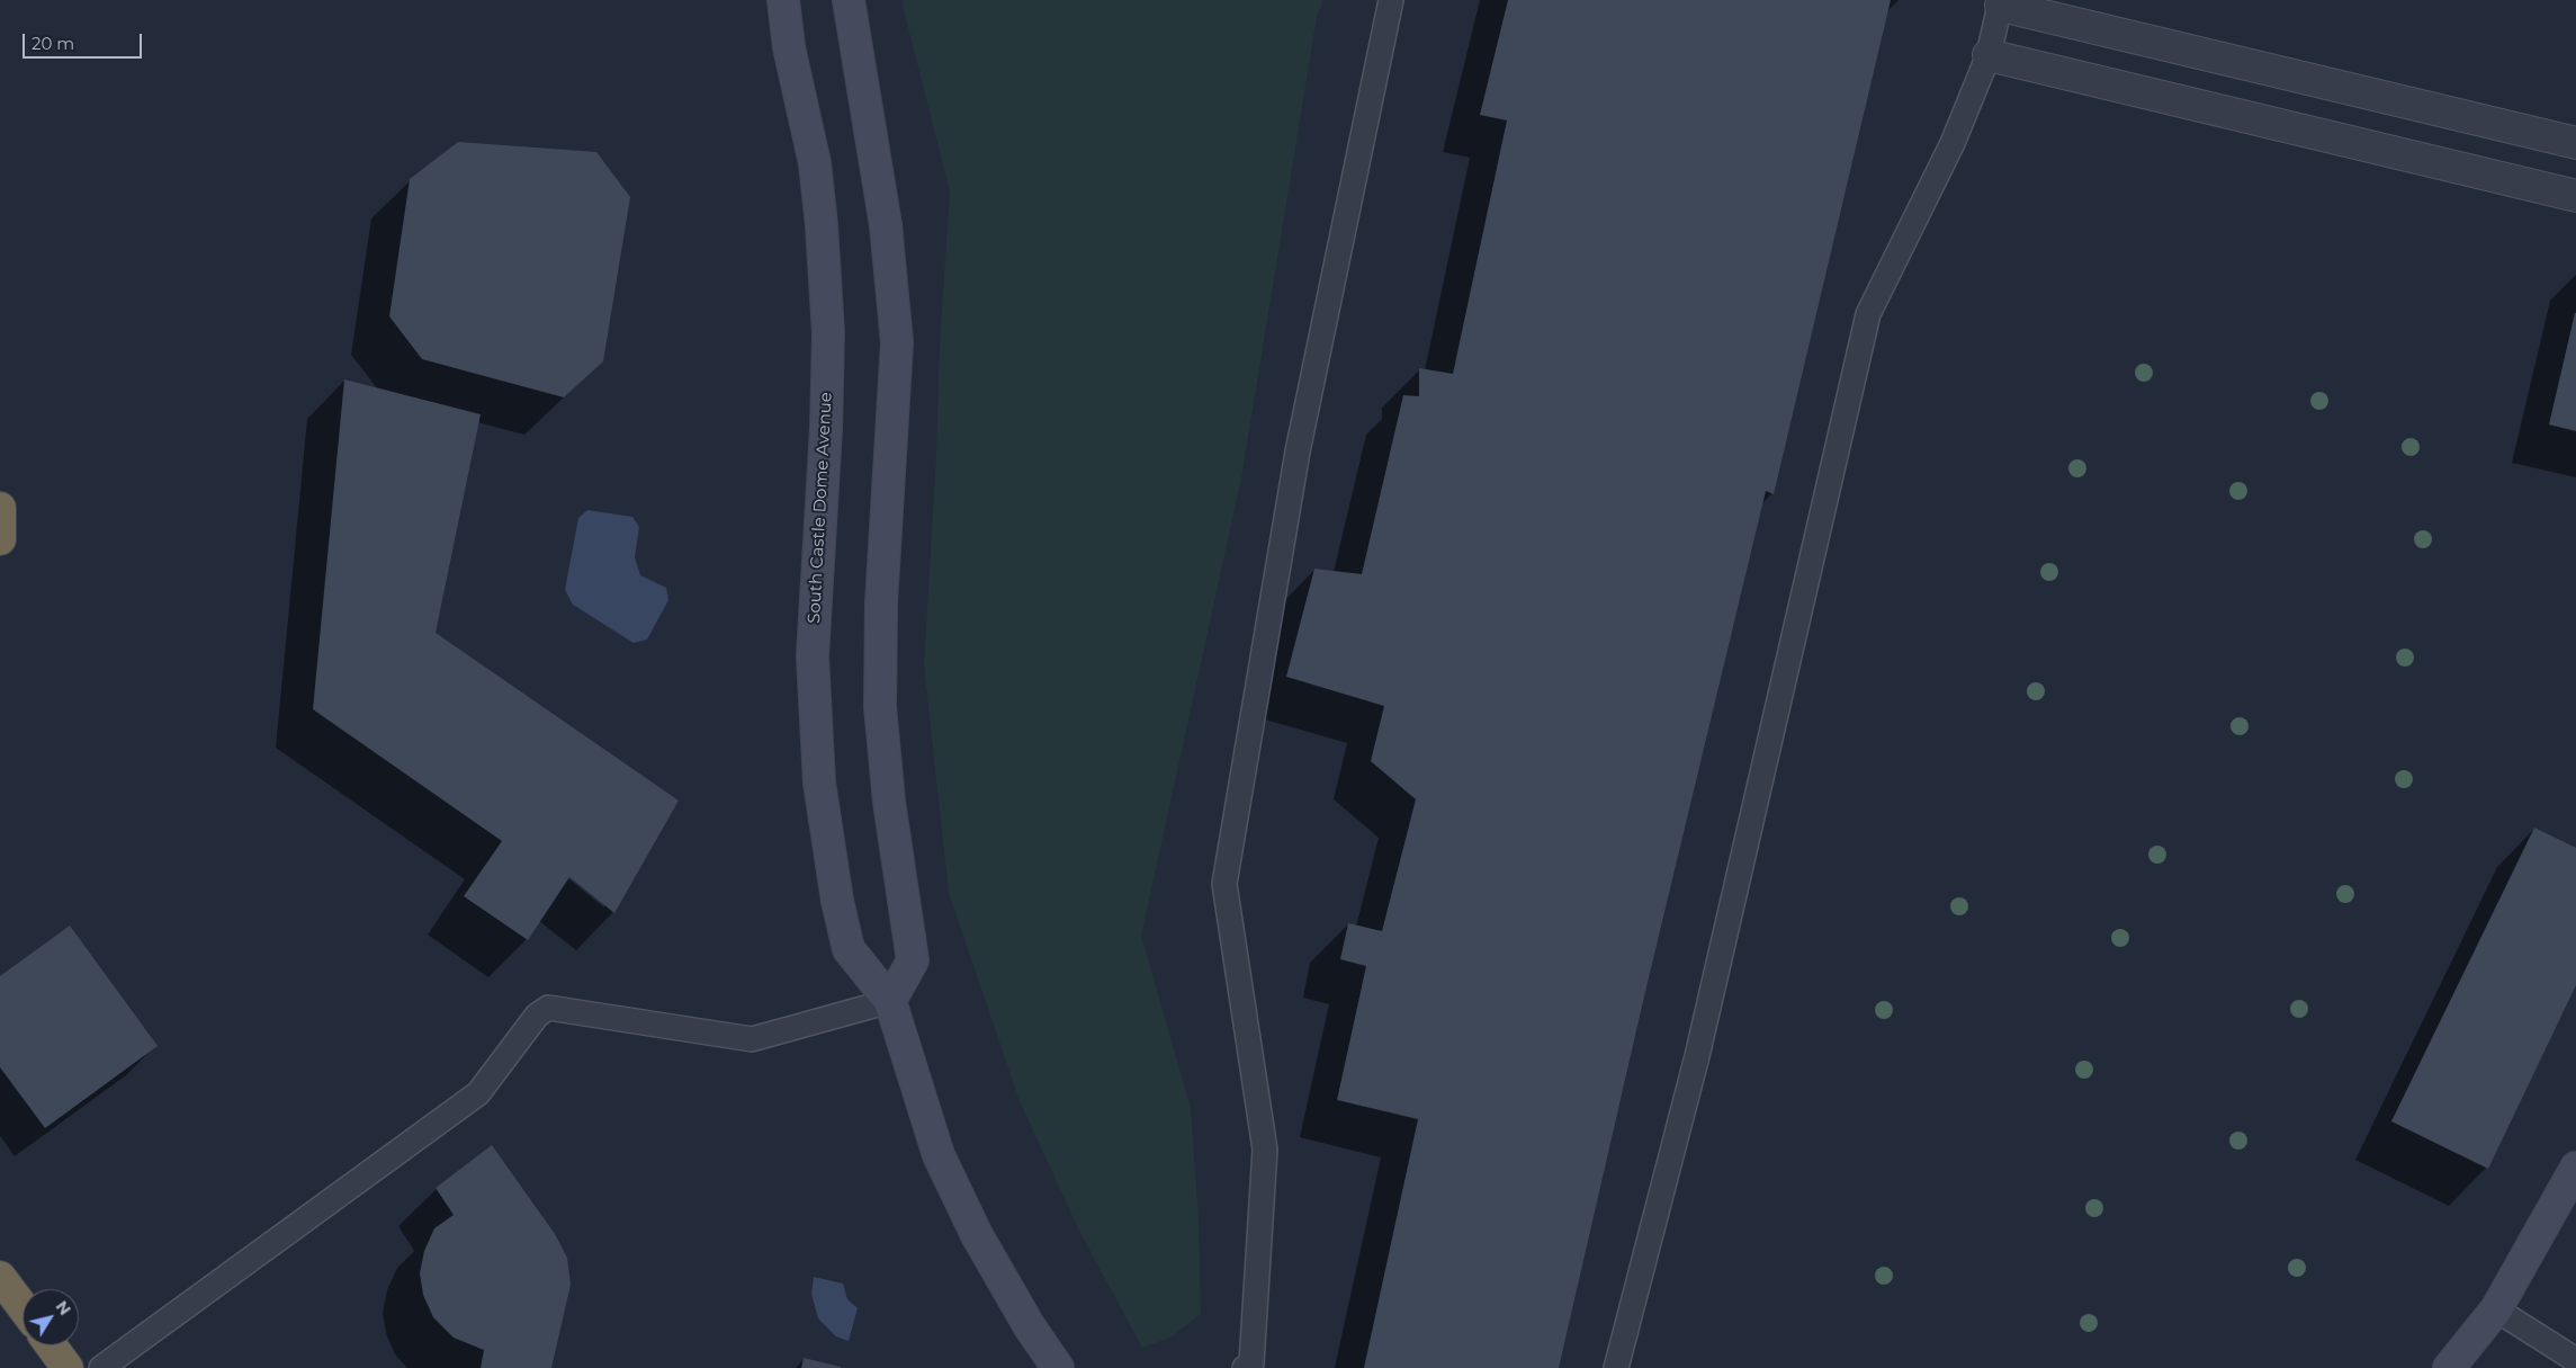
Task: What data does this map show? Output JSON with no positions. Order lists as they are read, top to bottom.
{
  "streets": {
    "street": ["South Castle Dome Avenue"]
  },
  "scale_bar": "20 m",
  "north": "top right"
}
